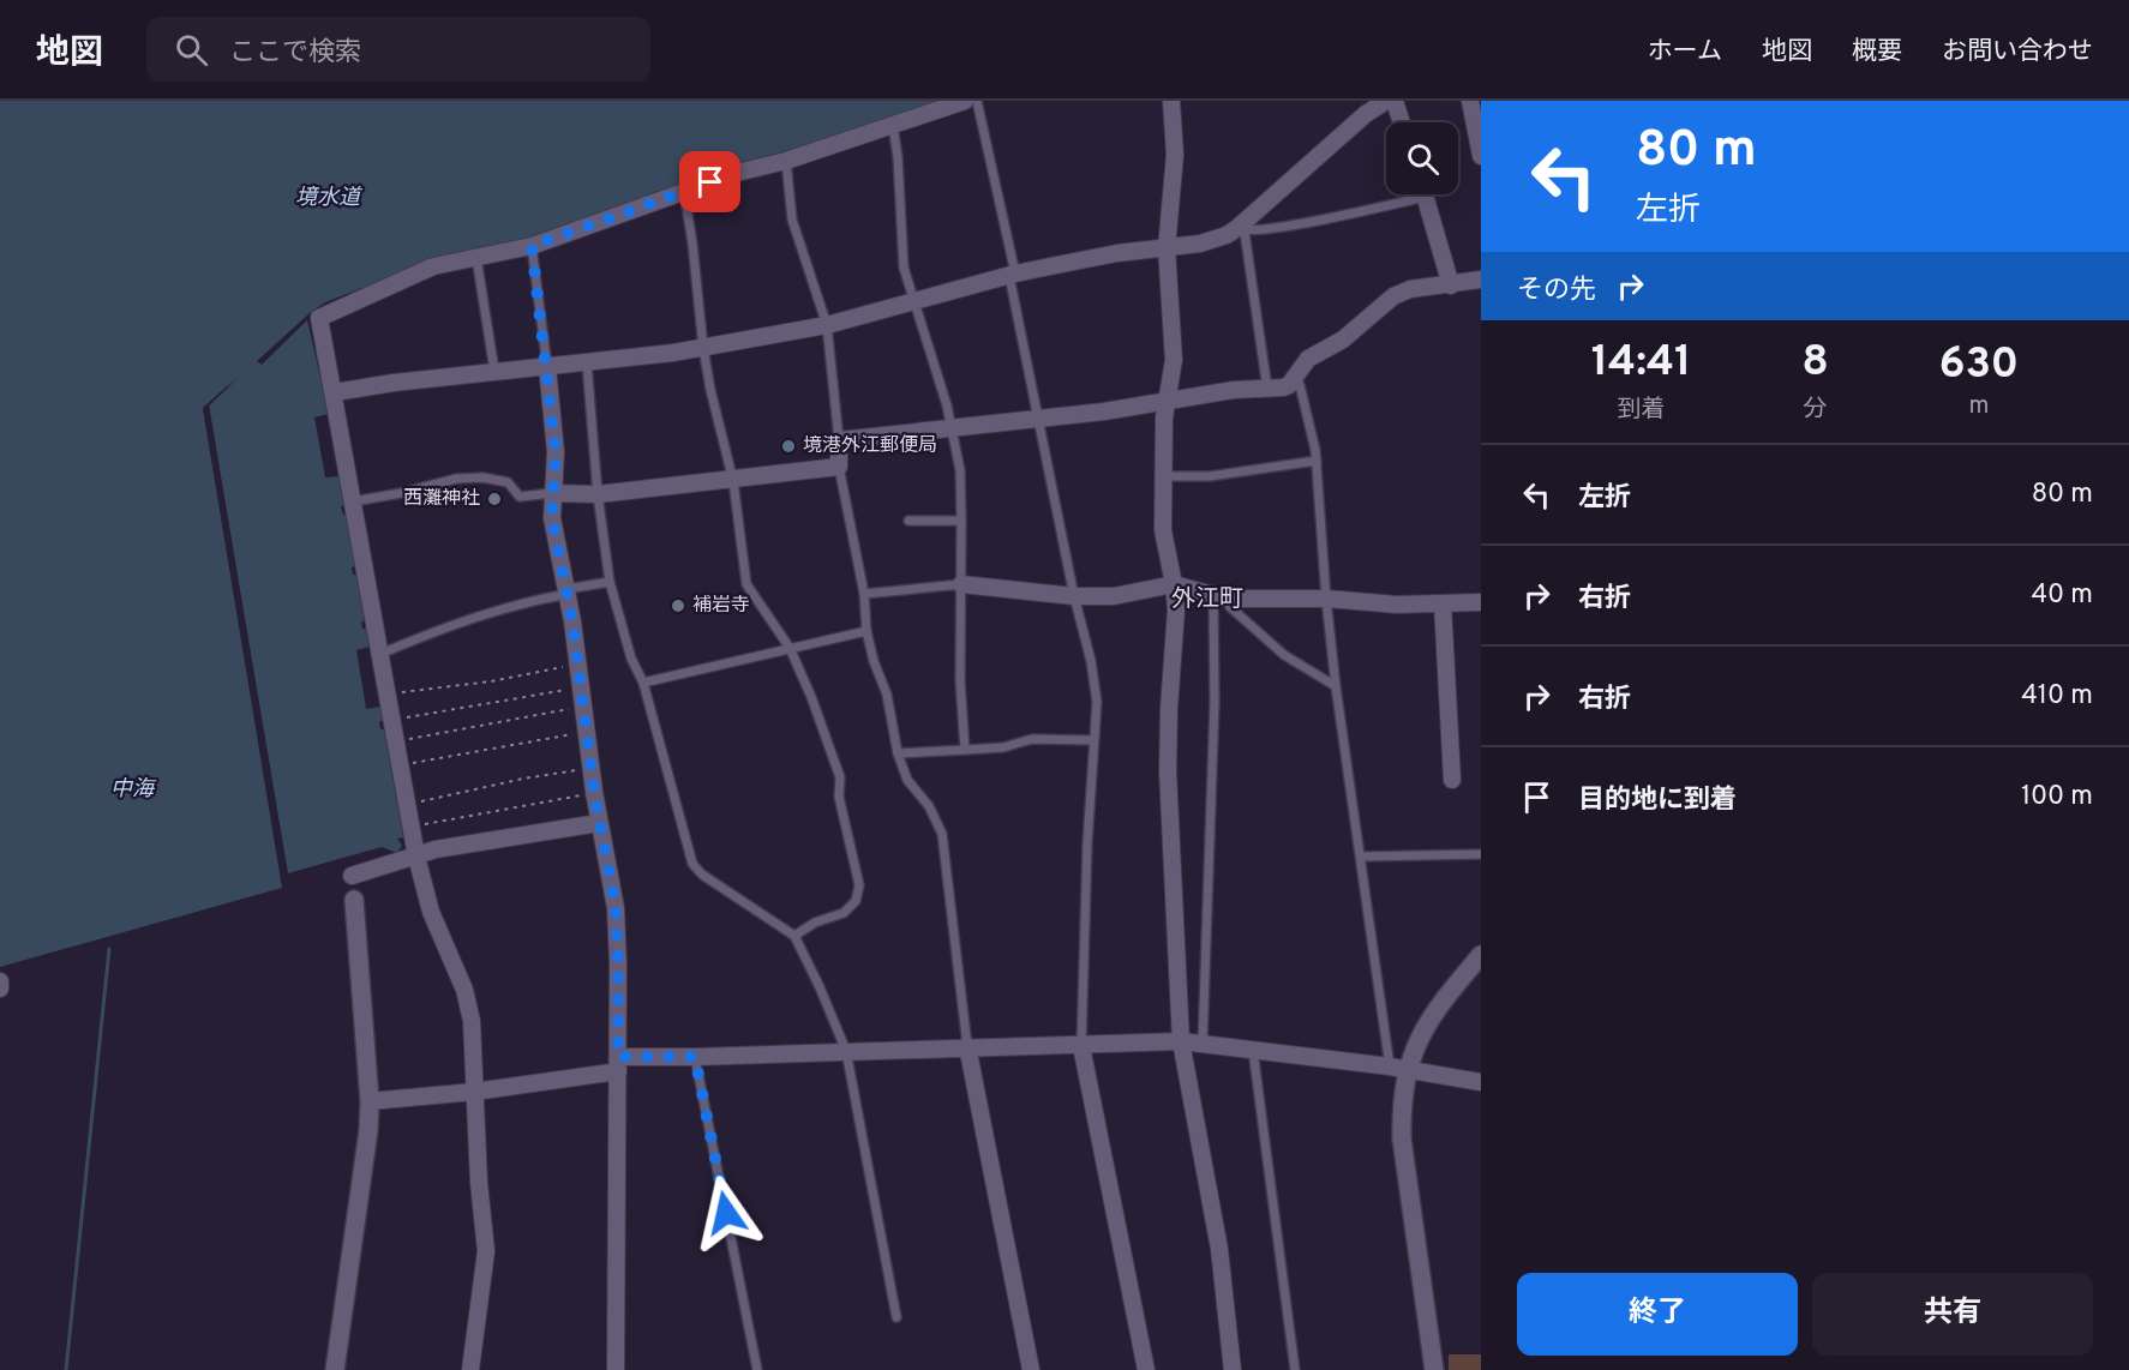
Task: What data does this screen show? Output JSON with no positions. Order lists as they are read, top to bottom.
{
  "districts": ["外江町"],
  "water": ["境水道", "中海"],
  "places": ["境港外江郵便局", "西灘神社", "補岩寺"],
  "page": {
    "header": "地図",
    "search": "ここで検索",
    "nav": [
      "ホーム",
      "地図",
      "概要",
      "お問い合わせ"
    ],
    "turn": ["80 m", "左折"],
    "then": "その先",
    "eta": [
      "14:41",
      "到着",
      "8",
      "分",
      "630",
      "m"
    ],
    "list": [
      {
        "name": "左折",
        "value": "80 m"
      },
      {
        "name": "右折",
        "value": "40 m"
      },
      {
        "name": "右折",
        "value": "410 m"
      },
      {
        "name": "目的地に到着",
        "value": "100 m"
      }
    ],
    "buttons": ["終了", "共有"]
  }
}
